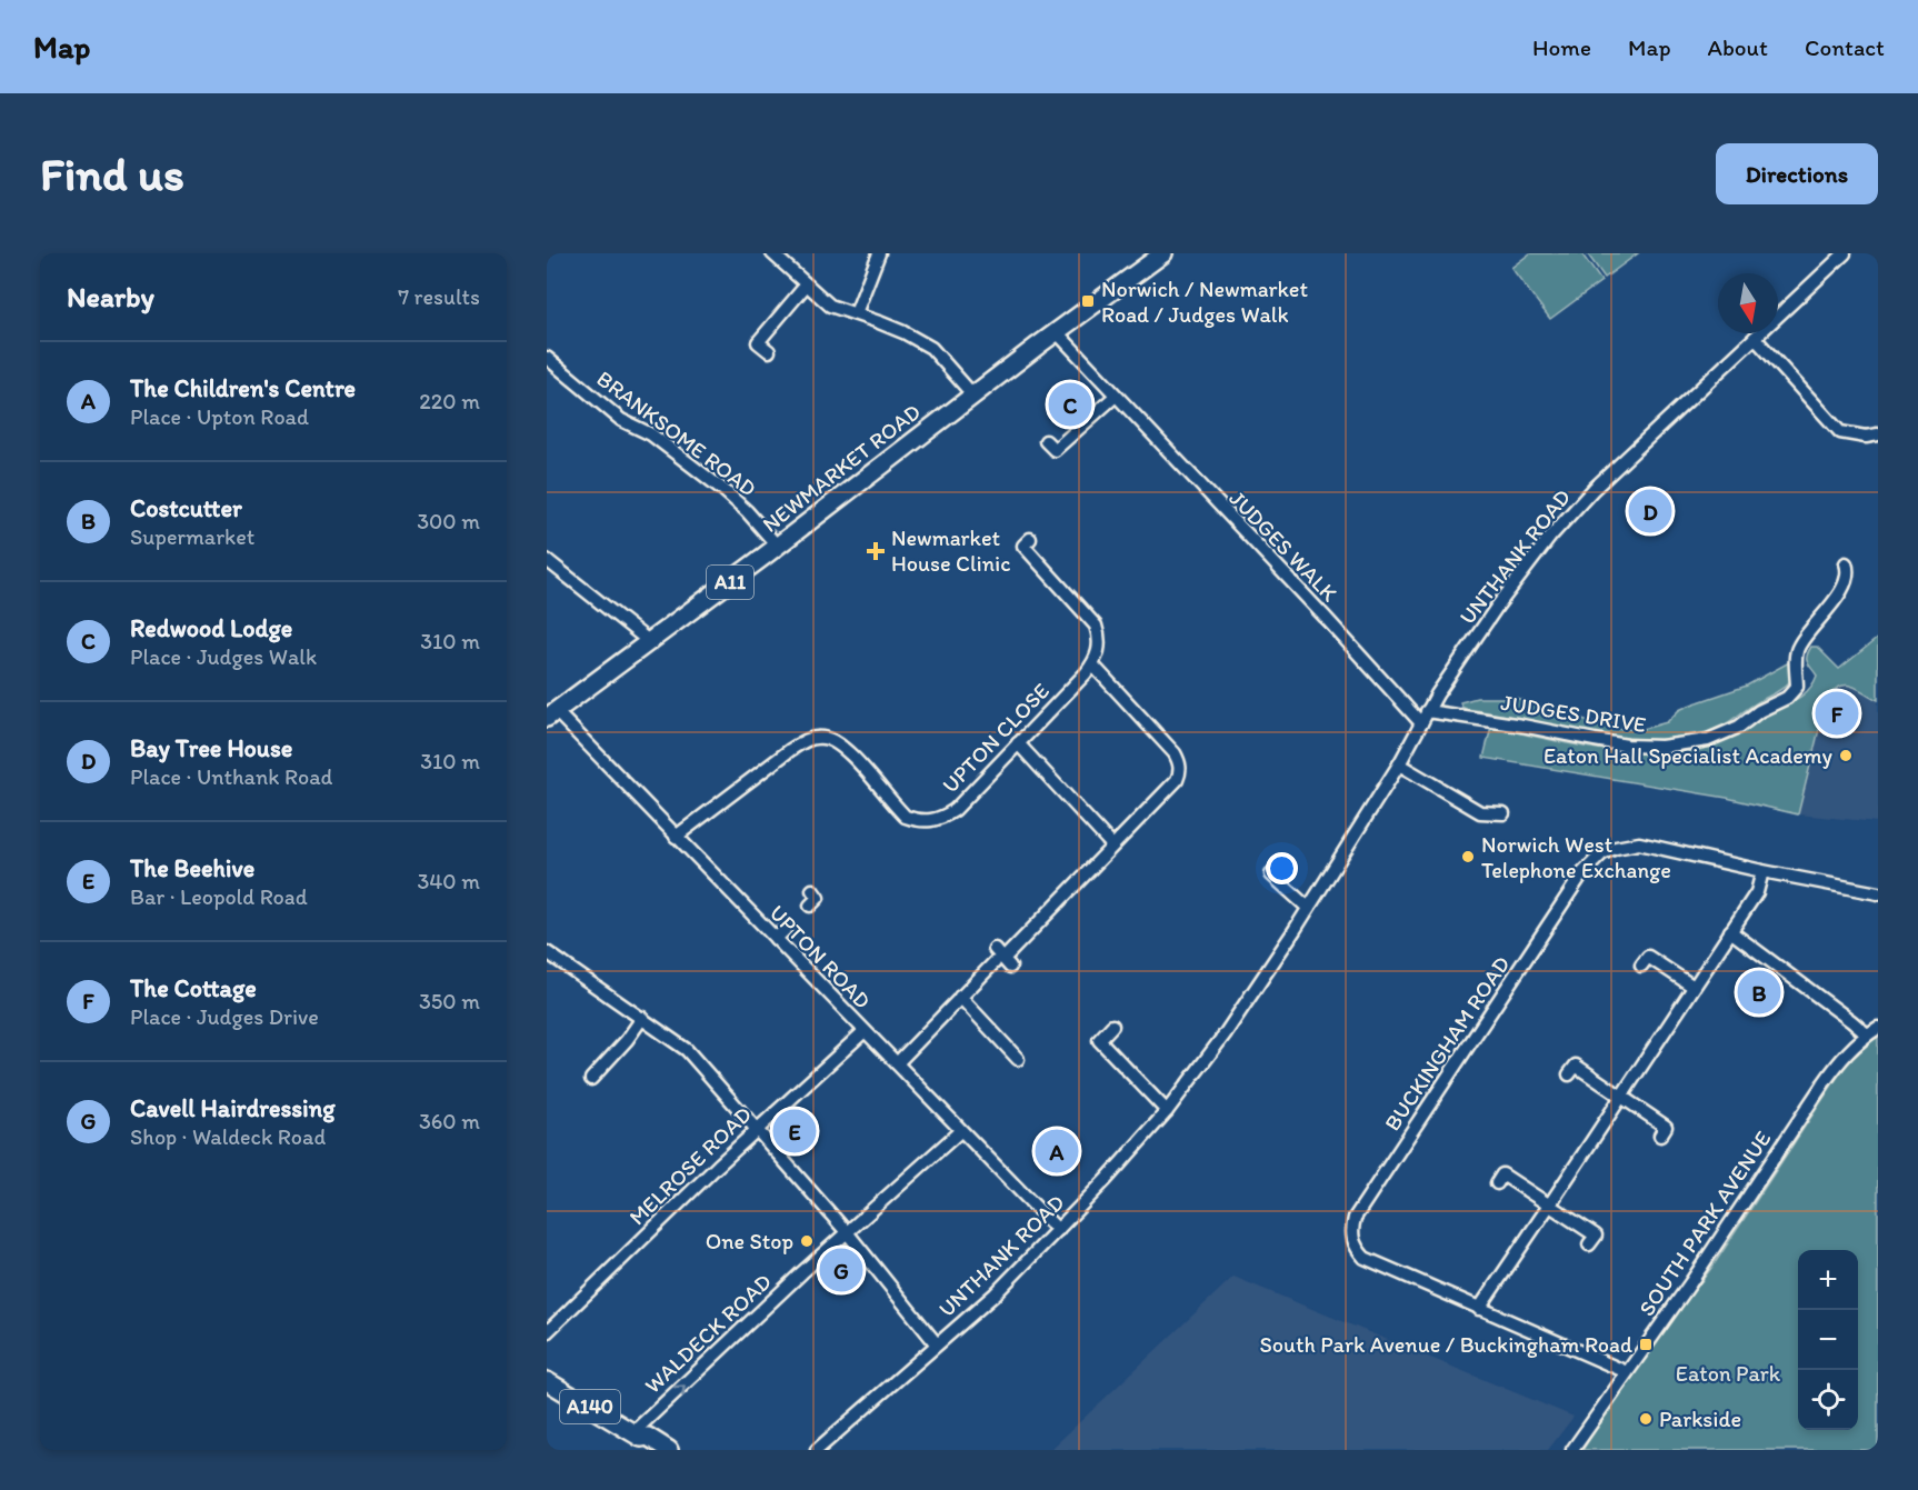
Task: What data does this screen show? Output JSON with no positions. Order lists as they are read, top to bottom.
{
  "streets": {
    "highway": ["NEWMARKET ROAD", "A11", "A140"],
    "street": [
      "BRANKSOME ROAD",
      "JUDGES WALK",
      "UNTHANK ROAD",
      "JUDGES DRIVE",
      "UPTON CLOSE",
      "UPTON ROAD",
      "BUCKINGHAM ROAD",
      "MELROSE ROAD",
      "SOUTH PARK AVENUE",
      "WALDECK ROAD"
    ]
  },
  "crossings": [
    ["BRANKSOME ROAD", "NEWMARKET ROAD"],
    ["NEWMARKET ROAD", "JUDGES WALK"],
    ["NEWMARKET ROAD", "UPTON ROAD"],
    ["JUDGES WALK", "UNTHANK ROAD"],
    ["UNTHANK ROAD", "JUDGES DRIVE"],
    ["UNTHANK ROAD", "UPTON ROAD"],
    ["UPTON CLOSE", "UPTON ROAD"],
    ["UPTON ROAD", "MELROSE ROAD"],
    ["UPTON ROAD", "WALDECK ROAD"],
    ["BUCKINGHAM ROAD", "SOUTH PARK AVENUE"],
    ["WALDECK ROAD", "A140"]
  ],
  "one_way": ["WALDECK ROAD"],
  "parks": ["Eaton Park"],
  "places": {
    "transit": ["Norwich / Newmarket Road / Judges Walk", "South Park Avenue / Buckingham Road"],
    "health": ["Newmarket House Clinic"],
    "other": [
      "Eaton Hall Specialist Academy",
      "Norwich West Telephone Exchange",
      "One Stop",
      "Parkside"
    ]
  },
  "north": "bottom",
  "page": {
    "header": "Map",
    "nav": [
      "Home",
      "Map",
      "About",
      "Contact"
    ],
    "buttons": "Directions",
    "title": "Find us",
    "heading": ["Nearby", "7 results"],
    "list": [
      {
        "mark": "A",
        "name": "The Children's Centre",
        "note": "Place · Upton Road",
        "value": "220 m"
      },
      {
        "mark": "B",
        "name": "Costcutter",
        "note": "Supermarket",
        "value": "300 m"
      },
      {
        "mark": "C",
        "name": "Redwood Lodge",
        "note": "Place · Judges Walk",
        "value": "310 m"
      },
      {
        "mark": "D",
        "name": "Bay Tree House",
        "note": "Place · Unthank Road",
        "value": "310 m"
      },
      {
        "mark": "E",
        "name": "The Beehive",
        "note": "Bar · Leopold Road",
        "value": "340 m"
      },
      {
        "mark": "F",
        "name": "The Cottage",
        "note": "Place · Judges Drive",
        "value": "350 m"
      },
      {
        "mark": "G",
        "name": "Cavell Hairdressing",
        "note": "Shop · Waldeck Road",
        "value": "360 m"
      }
    ],
    "pins": [
      "C",
      "D",
      "F",
      "B",
      "E",
      "A",
      "G"
    ],
    "map_buttons": ["+", "−"]
  }
}
